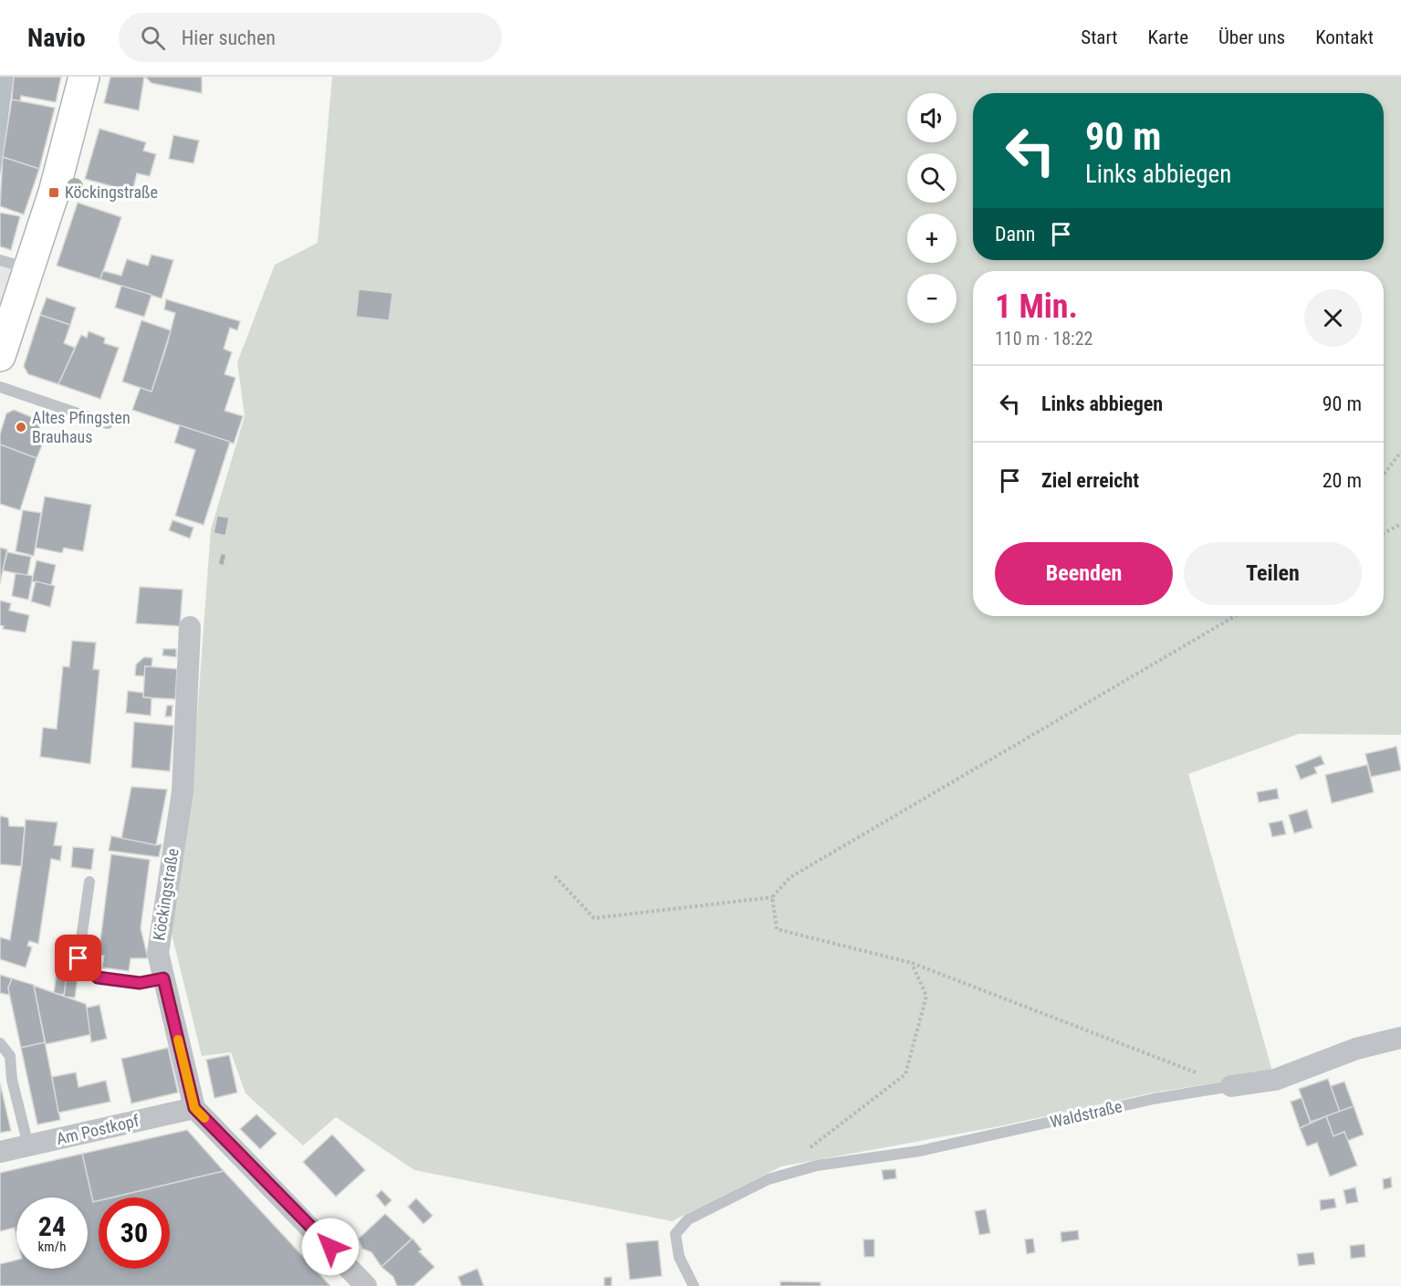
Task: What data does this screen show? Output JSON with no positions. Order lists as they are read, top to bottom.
{
  "streets": {
    "street": ["Köckingstraße", "Waldstraße", "Am Postkopf"]
  },
  "crossings": [
    ["Köckingstraße", "Am Postkopf"]
  ],
  "places": {
    "transit": ["Köckingstraße"],
    "other": ["Altes Pfingsten Brauhaus"]
  },
  "page": {
    "header": "Navio",
    "search": "Hier suchen",
    "nav": [
      "Start",
      "Karte",
      "Über uns",
      "Kontakt"
    ],
    "map_buttons": ["+", "−"],
    "turn": ["90 m", "Links abbiegen"],
    "then": "Dann",
    "heading": ["1 Min.", "110 m · 18:22"],
    "list": [
      {
        "name": "Links abbiegen",
        "value": "90 m"
      },
      {
        "name": "Ziel erreicht",
        "value": "20 m"
      }
    ],
    "buttons": ["Beenden", "Teilen"],
    "speed": "24 km/h",
    "limit": "30"
  }
}
